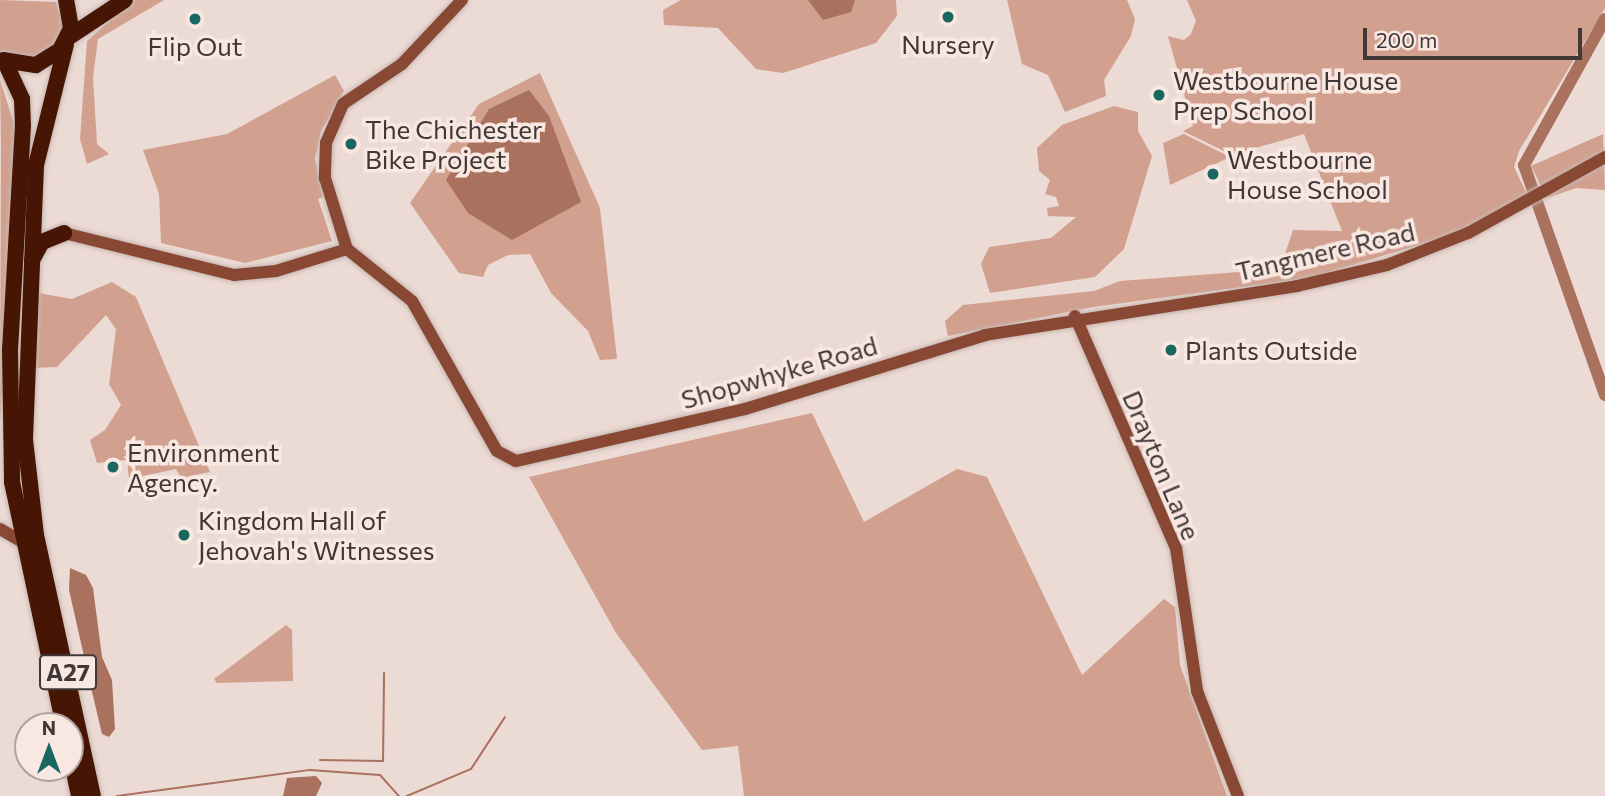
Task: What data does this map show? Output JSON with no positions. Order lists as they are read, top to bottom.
{
  "streets": {
    "highway": ["A27"],
    "main road": ["Tangmere Road", "Shopwhyke Road", "Drayton Lane"]
  },
  "crossings": [
    ["Tangmere Road", "Shopwhyke Road"],
    ["Tangmere Road", "Drayton Lane"],
    ["Shopwhyke Road", "Drayton Lane"]
  ],
  "places": [
    "Nursery",
    "Flip Out",
    "Westbourne House Prep School",
    "The Chichester Bike Project",
    "Westbourne House School",
    "Plants Outside",
    "Environment Agency.",
    "Kingdom Hall of Jehovah's Witnesses"
  ],
  "scale_bar": "200 m",
  "north": "top"
}
